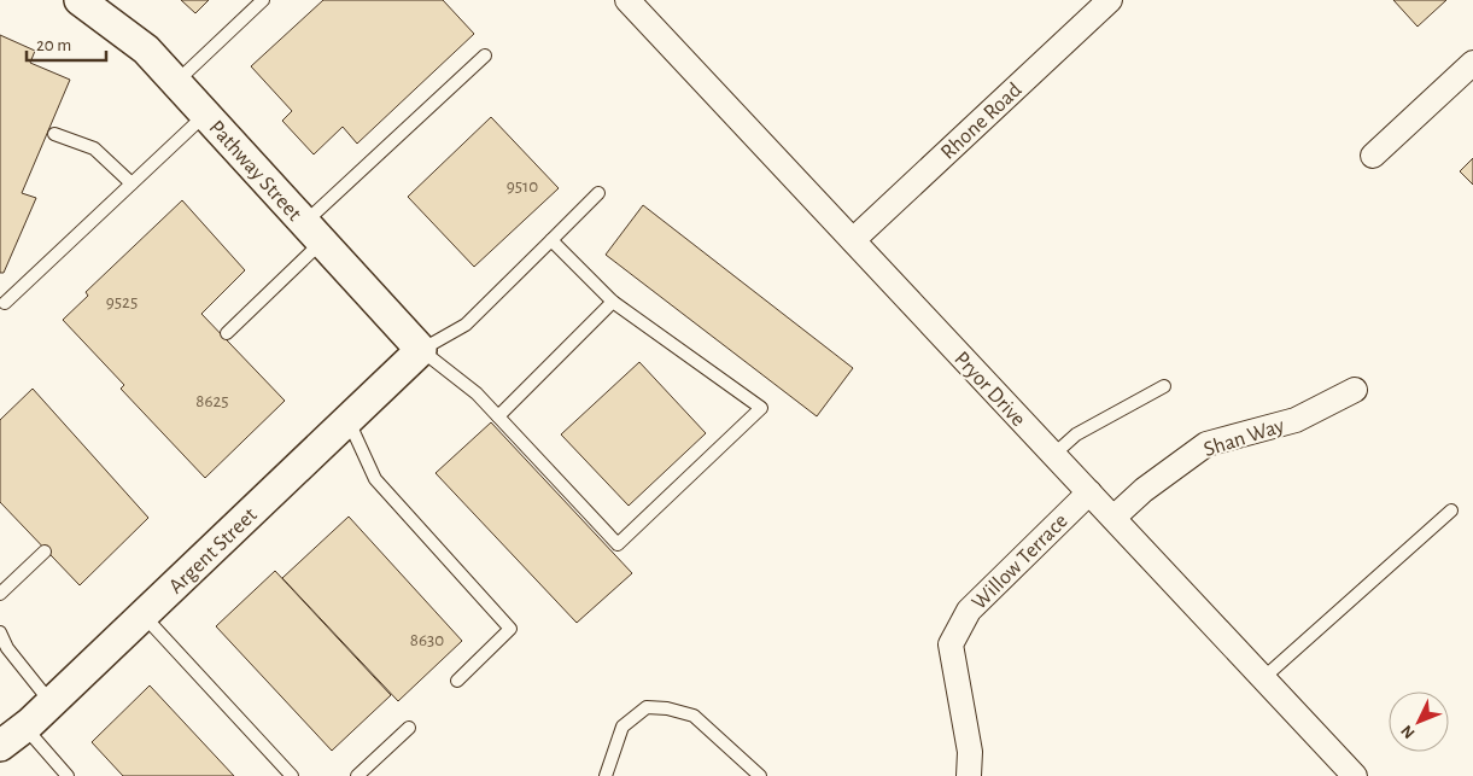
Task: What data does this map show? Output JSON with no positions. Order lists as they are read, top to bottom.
{
  "streets": {
    "street": [
      "Rhone Road",
      "Pathway Street",
      "Pryor Drive",
      "Shan Way",
      "Argent Street",
      "Willow Terrace"
    ]
  },
  "crossings": [
    ["Rhone Road", "Pryor Drive"],
    ["Pathway Street", "Argent Street"],
    ["Pryor Drive", "Shan Way"],
    ["Pryor Drive", "Willow Terrace"]
  ],
  "house_numbers": [
    "9510",
    "9525",
    "8625",
    "8630"
  ],
  "scale_bar": "20 m",
  "north": "bottom left"
}
